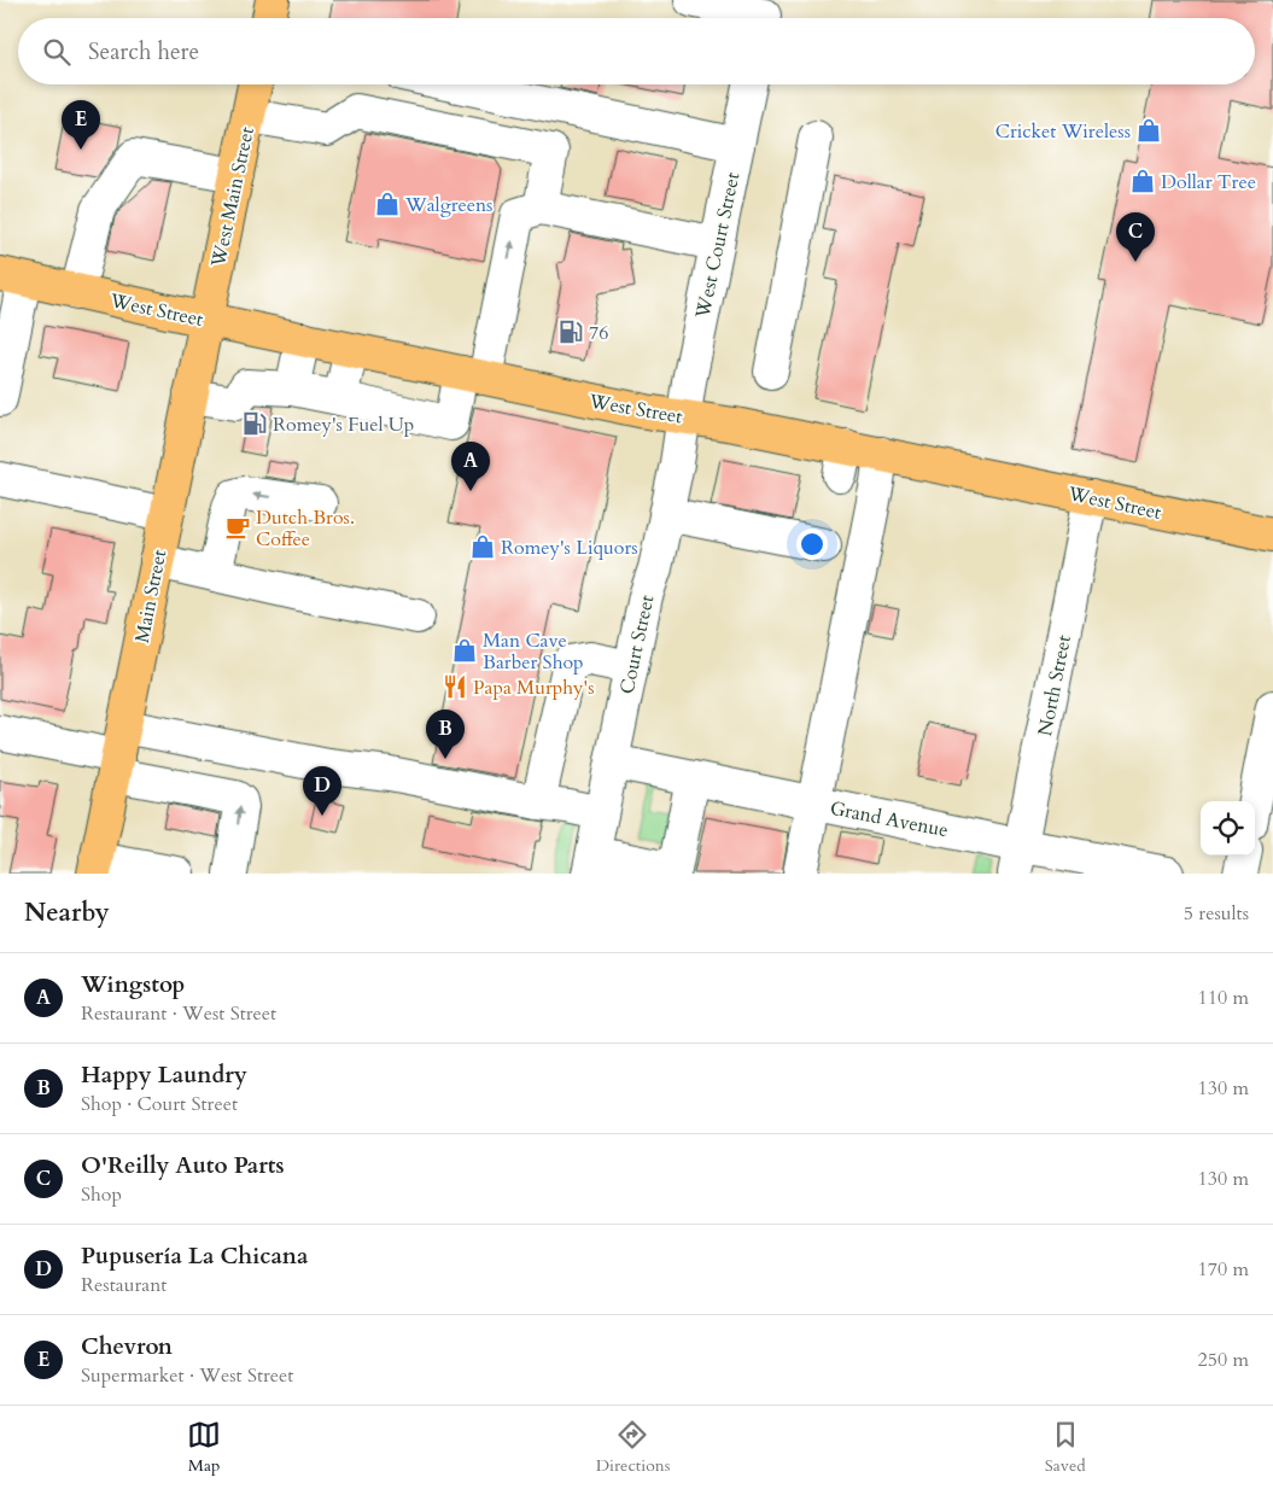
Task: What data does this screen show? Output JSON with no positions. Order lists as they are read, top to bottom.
{
  "streets": {
    "main road": ["West Main Street", "West Street", "Main Street"],
    "street": [
      "West Court Street",
      "Court Street",
      "North Street",
      "Grand Avenue"
    ]
  },
  "crossings": [
    ["West Main Street", "West Street"],
    ["West Main Street", "Main Street"],
    ["West Court Street", "West Street"],
    ["West Court Street", "Court Street"],
    ["West Street", "Main Street"],
    ["West Street", "Court Street"],
    ["West Street", "North Street"],
    ["Court Street", "Grand Avenue"],
    ["North Street", "Grand Avenue"]
  ],
  "places": {
    "shop": [
      "Cricket Wireless",
      "Dollar Tree",
      "Walgreens",
      "Romey's Liquors",
      "Man Cave Barber Shop"
    ],
    "fuel station": ["76", "Romey's Fuel Up"],
    "cafe": ["Dutch Bros. Coffee"],
    "restaurant": ["Papa Murphy's"]
  },
  "page": {
    "search": "Search here",
    "pins": [
      "E",
      "C",
      "A",
      "B",
      "D"
    ],
    "heading": ["Nearby", "5 results"],
    "list": [
      {
        "mark": "A",
        "name": "Wingstop",
        "note": "Restaurant · West Street",
        "value": "110 m"
      },
      {
        "mark": "B",
        "name": "Happy Laundry",
        "note": "Shop · Court Street",
        "value": "130 m"
      },
      {
        "mark": "C",
        "name": "O'Reilly Auto Parts",
        "note": "Shop",
        "value": "130 m"
      },
      {
        "mark": "D",
        "name": "Pupusería La Chicana",
        "note": "Restaurant",
        "value": "170 m"
      },
      {
        "mark": "E",
        "name": "Chevron",
        "note": "Supermarket · West Street",
        "value": "250 m"
      }
    ],
    "nav": ["Map", "Directions", "Saved"]
  }
}
